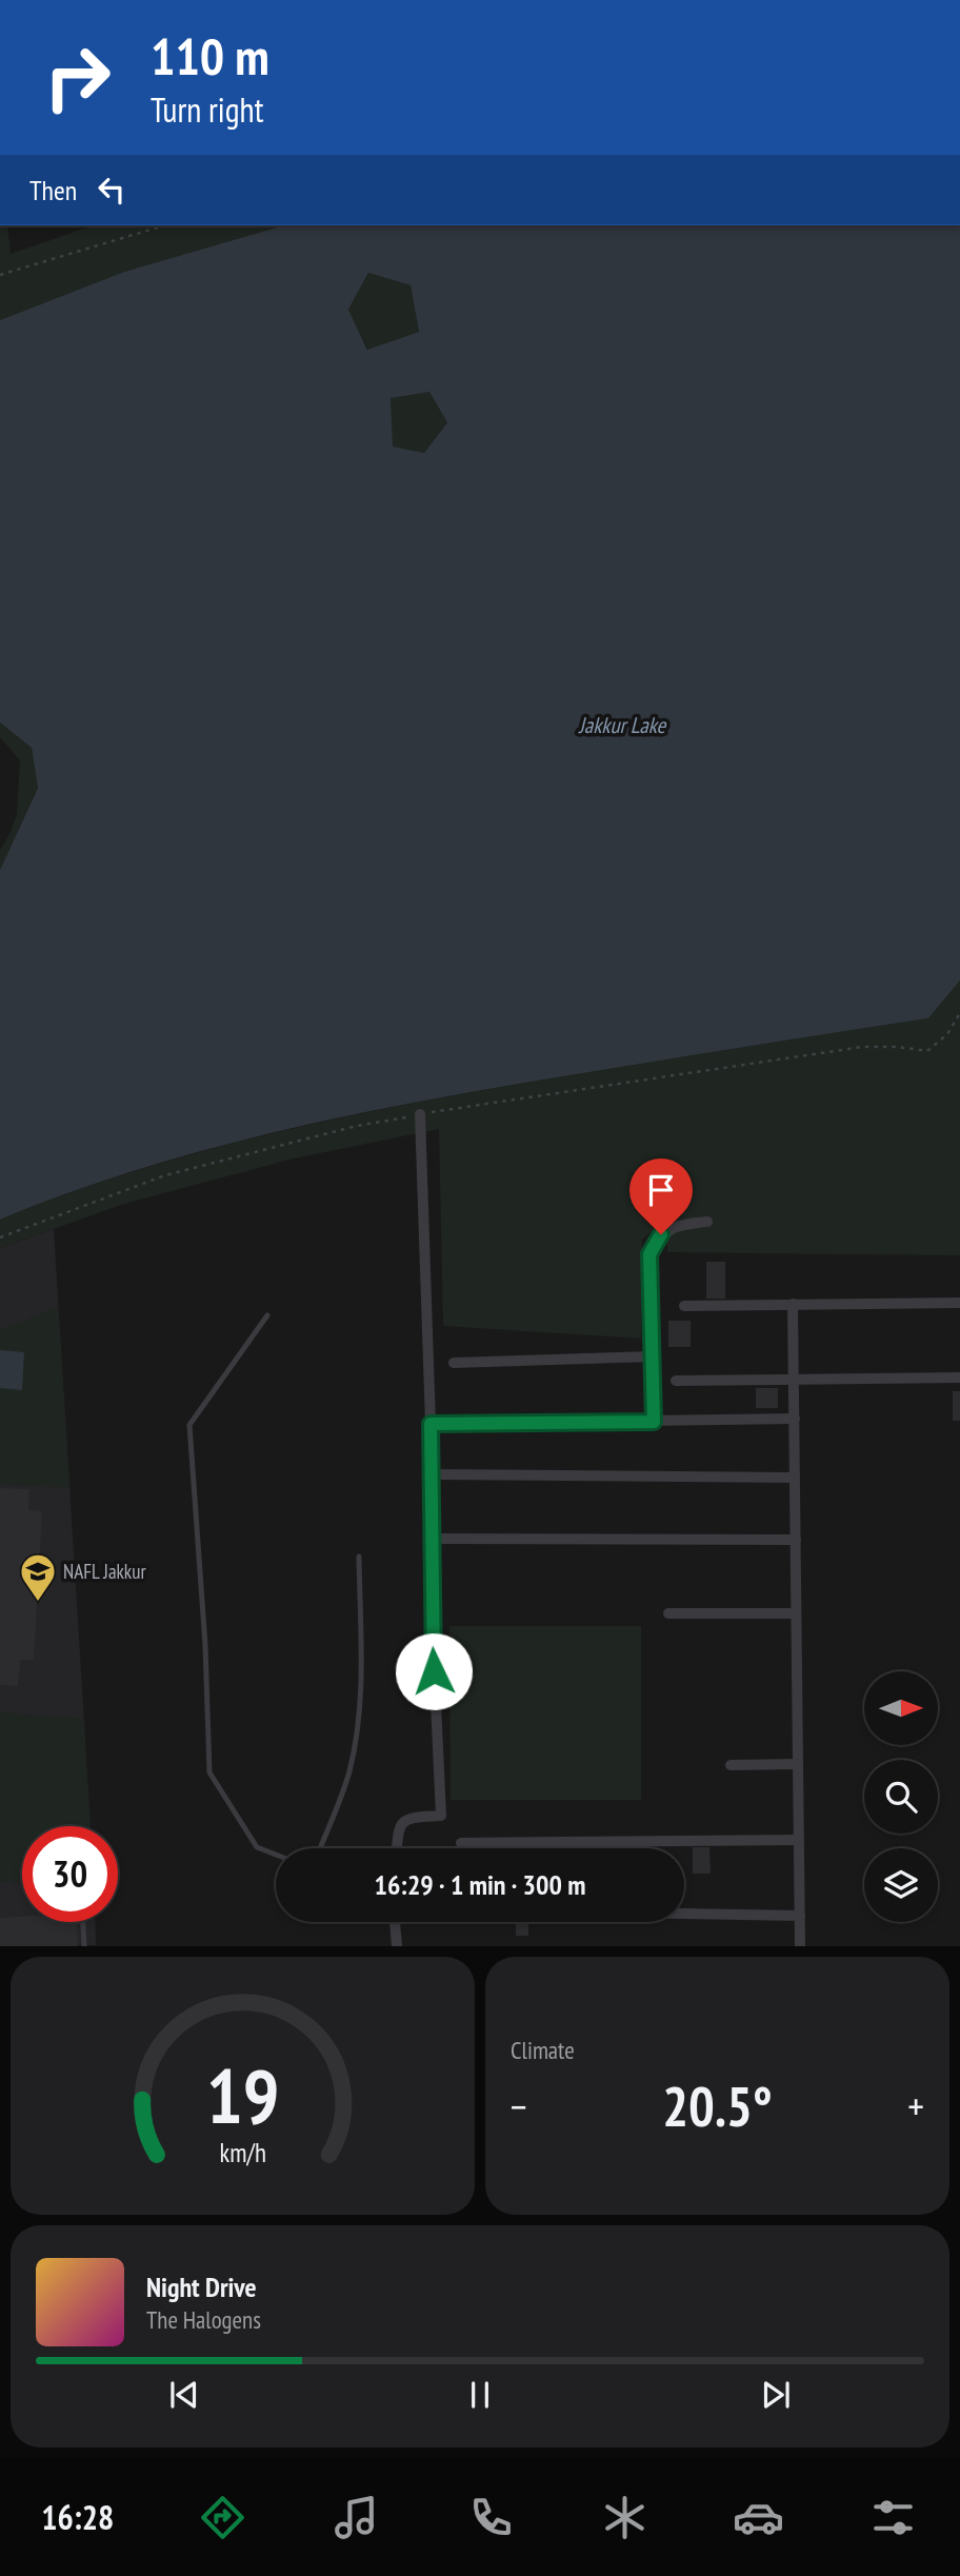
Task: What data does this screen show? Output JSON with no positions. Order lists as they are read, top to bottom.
{
  "water": ["Jakkur Lake"],
  "places": {
    "school or university": ["NAFL Jakkur"]
  },
  "north": "right",
  "page": {
    "turn": ["110 m", "Turn right"],
    "then": "Then",
    "limit": "30",
    "trip": "16:29 · 1 min · 300 m",
    "tile": "Climate",
    "heat": ["−", "20.5°", "+"],
    "song": ["Night Drive", "The Halogens"],
    "tabs": "16:28",
    "gauge": ["19", "km/h"]
  }
}
